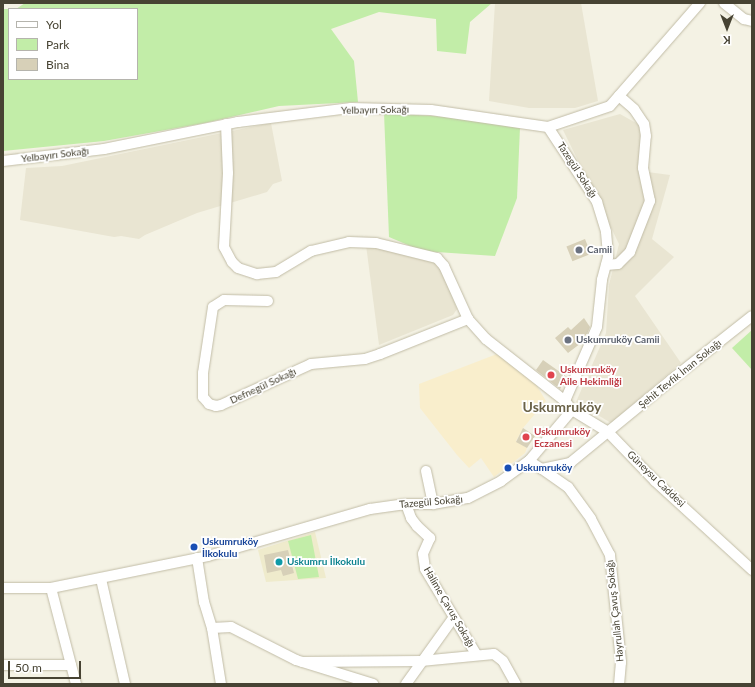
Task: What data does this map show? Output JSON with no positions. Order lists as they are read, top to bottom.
{
  "streets": {
    "street": [
      "Yelbayırı Sokağı",
      "Tazegül Sokağı",
      "Şehit Tevfik İnan Sokağı",
      "Defnegül Sokağı",
      "Güneysu Caddesi",
      "Halime Çavuş Sokağı",
      "Hayrullah Çavuş Sokağı"
    ]
  },
  "crossings": [
    ["Yelbayırı Sokağı", "Tazegül Sokağı"],
    ["Tazegül Sokağı", "Güneysu Caddesi"],
    ["Tazegül Sokağı", "Halime Çavuş Sokağı"],
    ["Tazegül Sokağı", "Hayrullah Çavuş Sokağı"],
    ["Şehit Tevfik İnan Sokağı", "Güneysu Caddesi"],
    ["Şehit Tevfik İnan Sokağı", "Hayrullah Çavuş Sokağı"]
  ],
  "districts": ["Uskumruköy"],
  "places": [
    "Camii",
    "Uskumruköy Camii",
    "Uskumruköy Aile Hekimliği",
    "Uskumruköy Eczanesi",
    "Uskumruköy",
    "Uskumruköy İlkokulu",
    "Uskumru İlkokulu"
  ],
  "legend": ["Yol", "Park", "Bina"],
  "scale_bar": "50 m",
  "north": "bottom"
}
